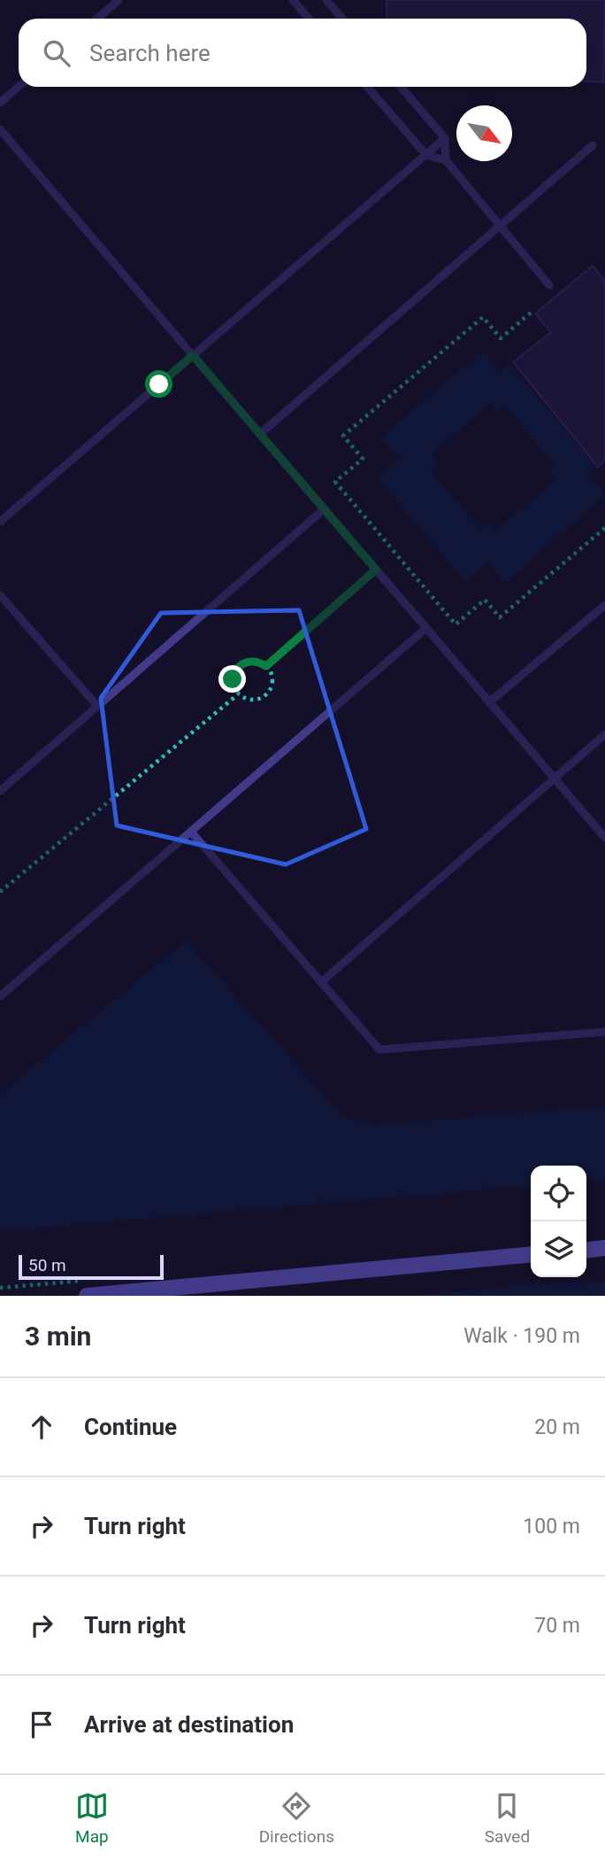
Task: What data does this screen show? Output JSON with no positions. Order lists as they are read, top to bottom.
{
  "scale_bar": "50 m",
  "north": "bottom right",
  "page": {
    "search": "Search here",
    "scale": "50 m",
    "heading": ["3 min", "Walk · 190 m"],
    "list": [
      ["Continue", "20 m"],
      ["Turn right", "100 m"],
      ["Turn right", "70 m"],
      "Arrive at destination"
    ],
    "nav": ["Map", "Directions", "Saved"]
  }
}
